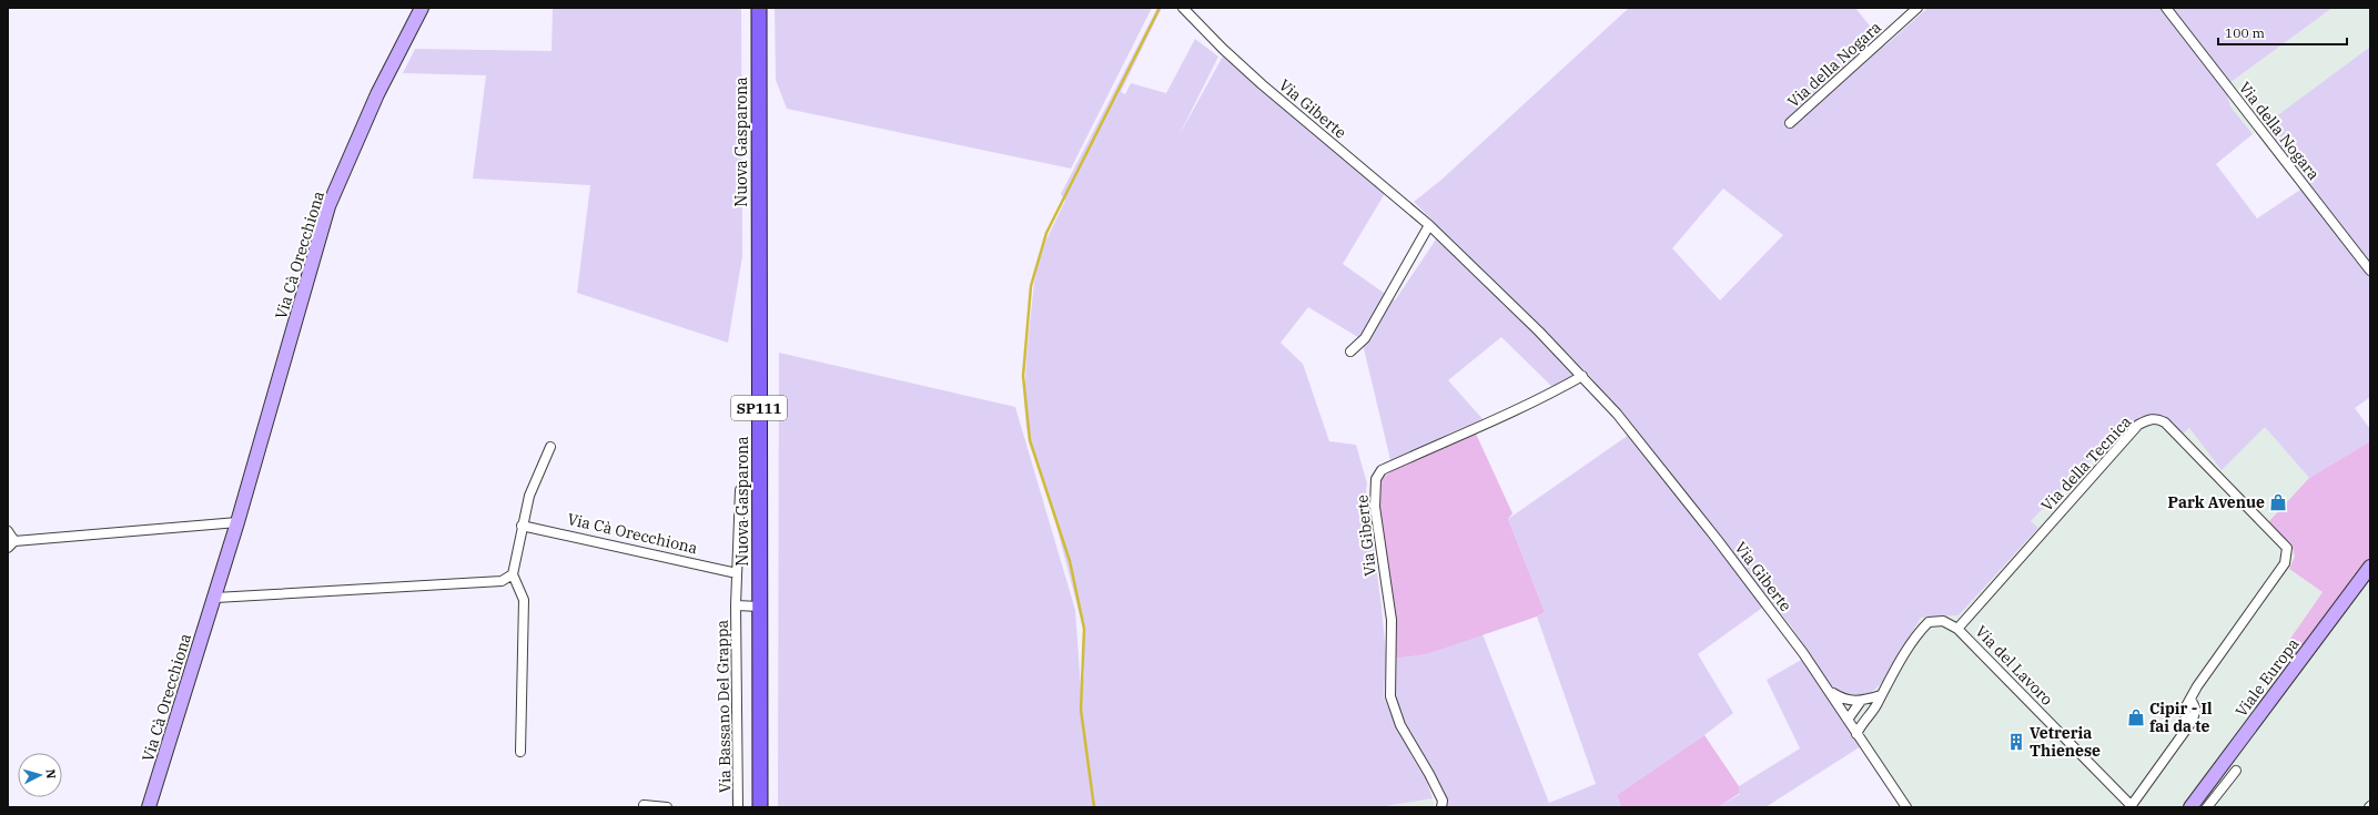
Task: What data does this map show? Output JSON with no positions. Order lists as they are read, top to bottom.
{
  "streets": {
    "main road": [
      "Nuova Gasparona",
      "Via Cà Orecchiona",
      "SP111",
      "Viale Europa"
    ],
    "street": [
      "Via della Nogara",
      "Via Giberte",
      "Via della Tecnica",
      "Via del Lavoro",
      "Via Bassano Del Grappa"
    ]
  },
  "crossings": [
    ["Via Giberte", "Via del Lavoro"],
    ["Nuova Gasparona", "Via Bassano Del Grappa"],
    ["Via Cà Orecchiona", "Via Bassano Del Grappa"],
    ["Via della Tecnica", "Via del Lavoro"]
  ],
  "places": {
    "shop": ["Park Avenue", "Cipir - Il fai da te"],
    "building": ["Vetreria Thienese"]
  },
  "scale_bar": "100 m",
  "north": "right"
}
